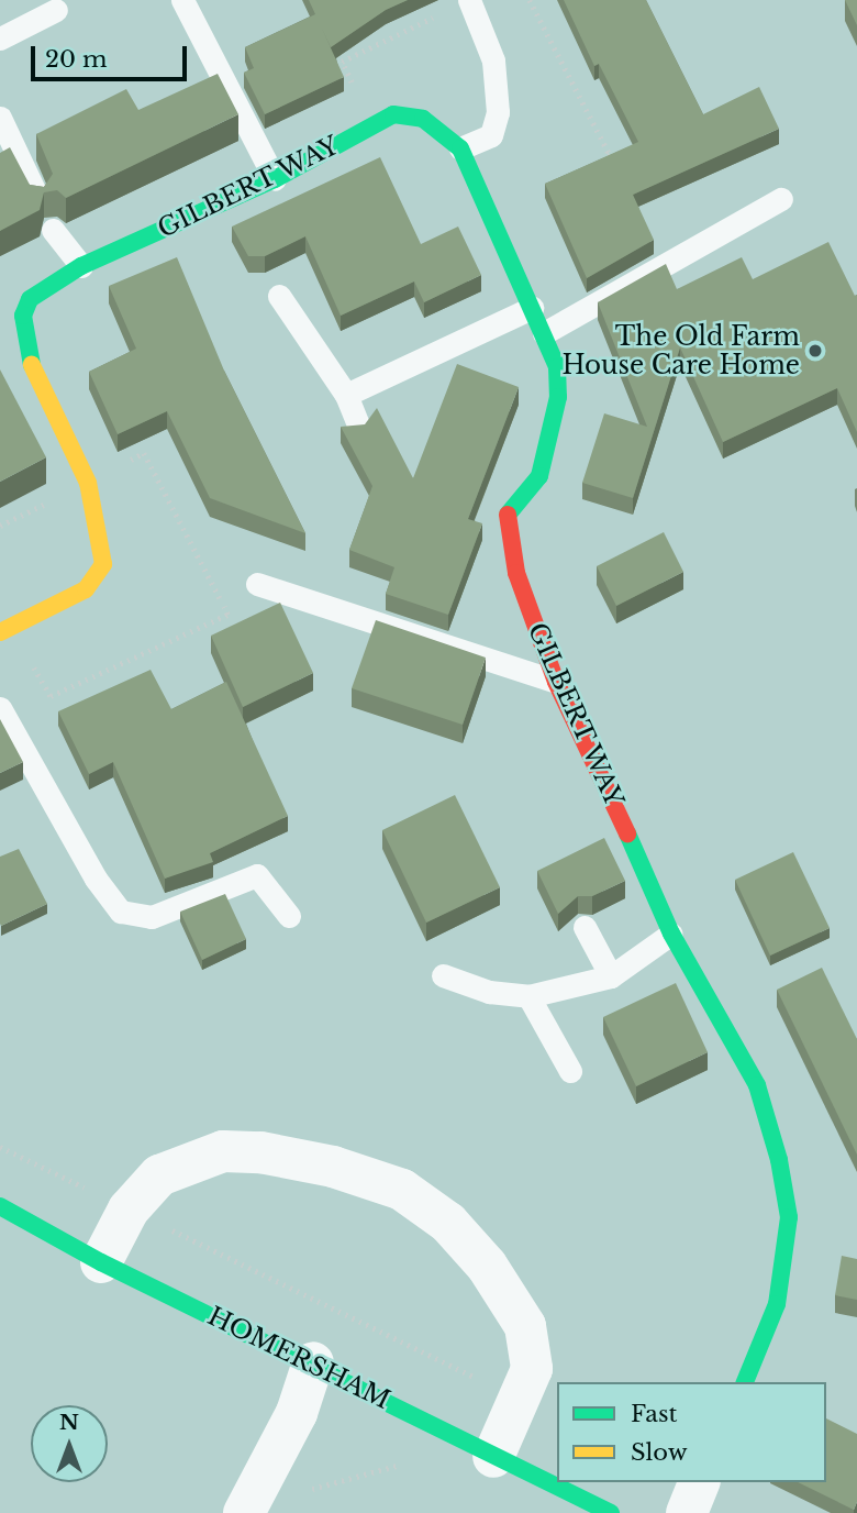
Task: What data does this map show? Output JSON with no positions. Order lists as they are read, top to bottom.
{
  "streets": {
    "street": ["GILBERT WAY", "HOMERSHAM"]
  },
  "places": ["The Old Farm House Care Home"],
  "legend": ["Fast", "Slow"],
  "scale_bar": "20 m",
  "north": "top"
}
